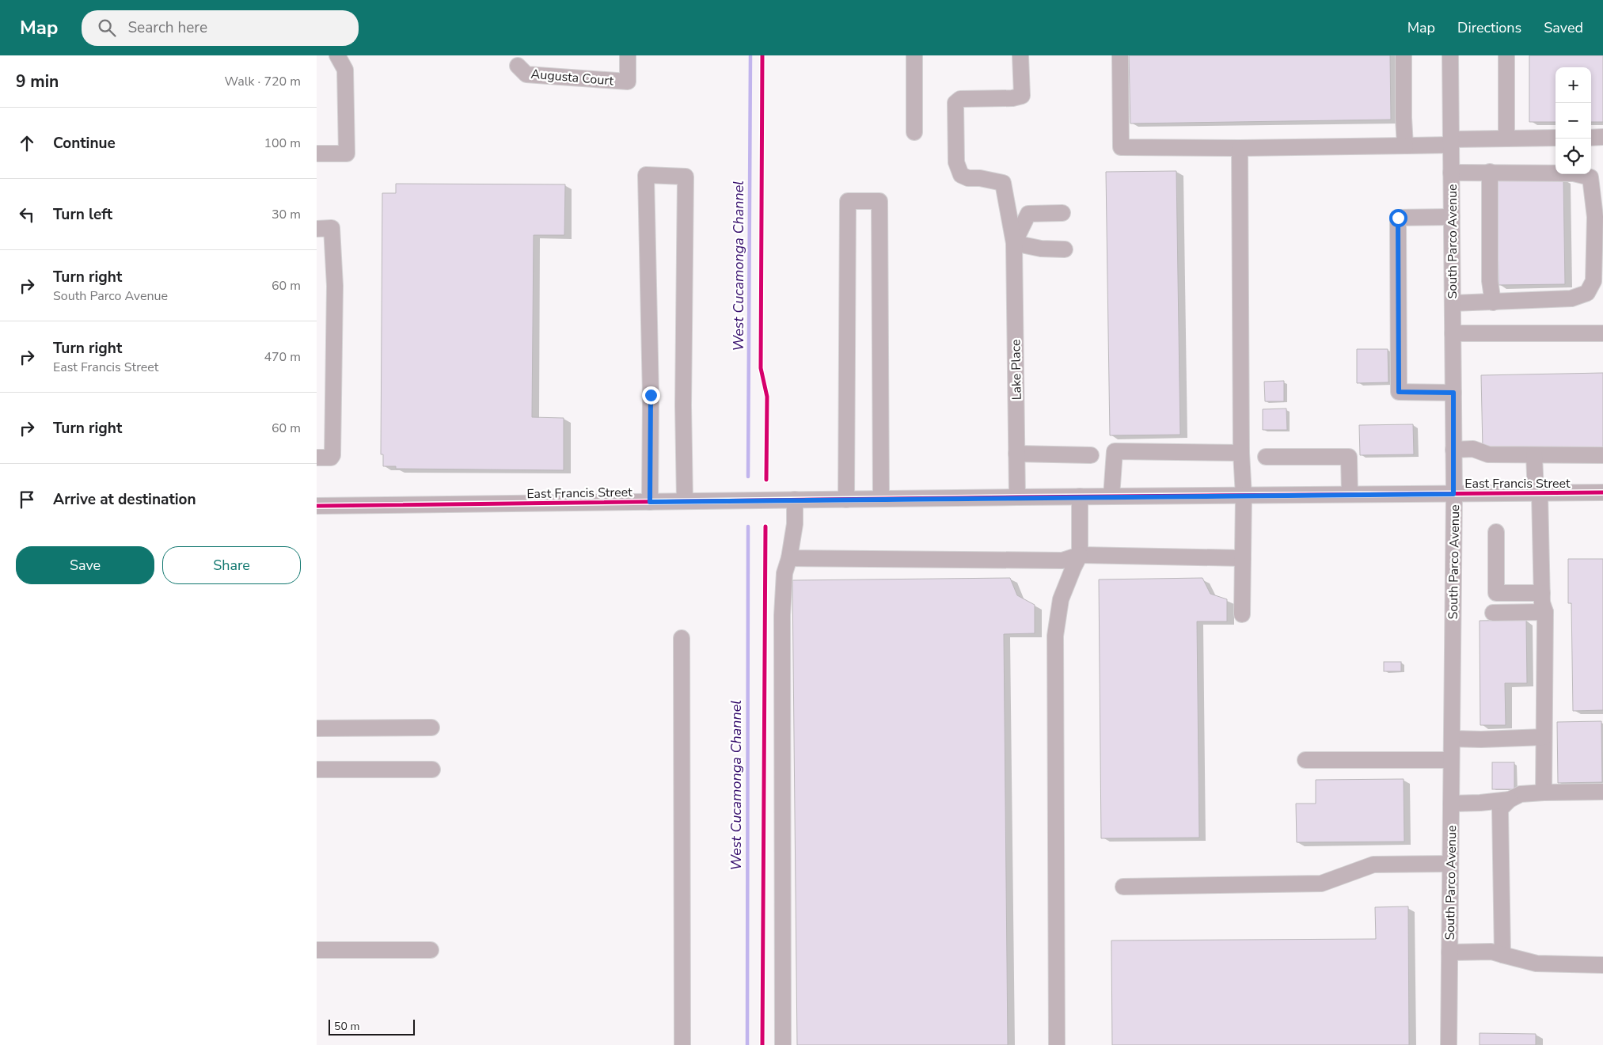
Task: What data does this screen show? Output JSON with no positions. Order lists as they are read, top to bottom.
{
  "streets": {
    "street": [
      "Augusta Court",
      "South Parco Avenue",
      "Lake Place",
      "East Francis Street"
    ]
  },
  "crossings": [
    ["South Parco Avenue", "East Francis Street"],
    ["Lake Place", "East Francis Street"]
  ],
  "water": ["West Cucamonga Channel"],
  "scale_bar": "50 m",
  "page": {
    "header": "Map",
    "search": "Search here",
    "nav": ["Map", "Directions", "Saved"],
    "heading": ["9 min", "Walk · 720 m"],
    "map_buttons": ["+", "−"],
    "list": [
      ["Continue", "100 m"],
      ["Turn left", "30 m"],
      ["Turn right", "South Parco Avenue", "60 m"],
      ["Turn right", "East Francis Street", "470 m"],
      ["Turn right", "60 m"],
      "Arrive at destination"
    ],
    "buttons": ["Save", "Share"],
    "scale": "50 m"
  }
}
